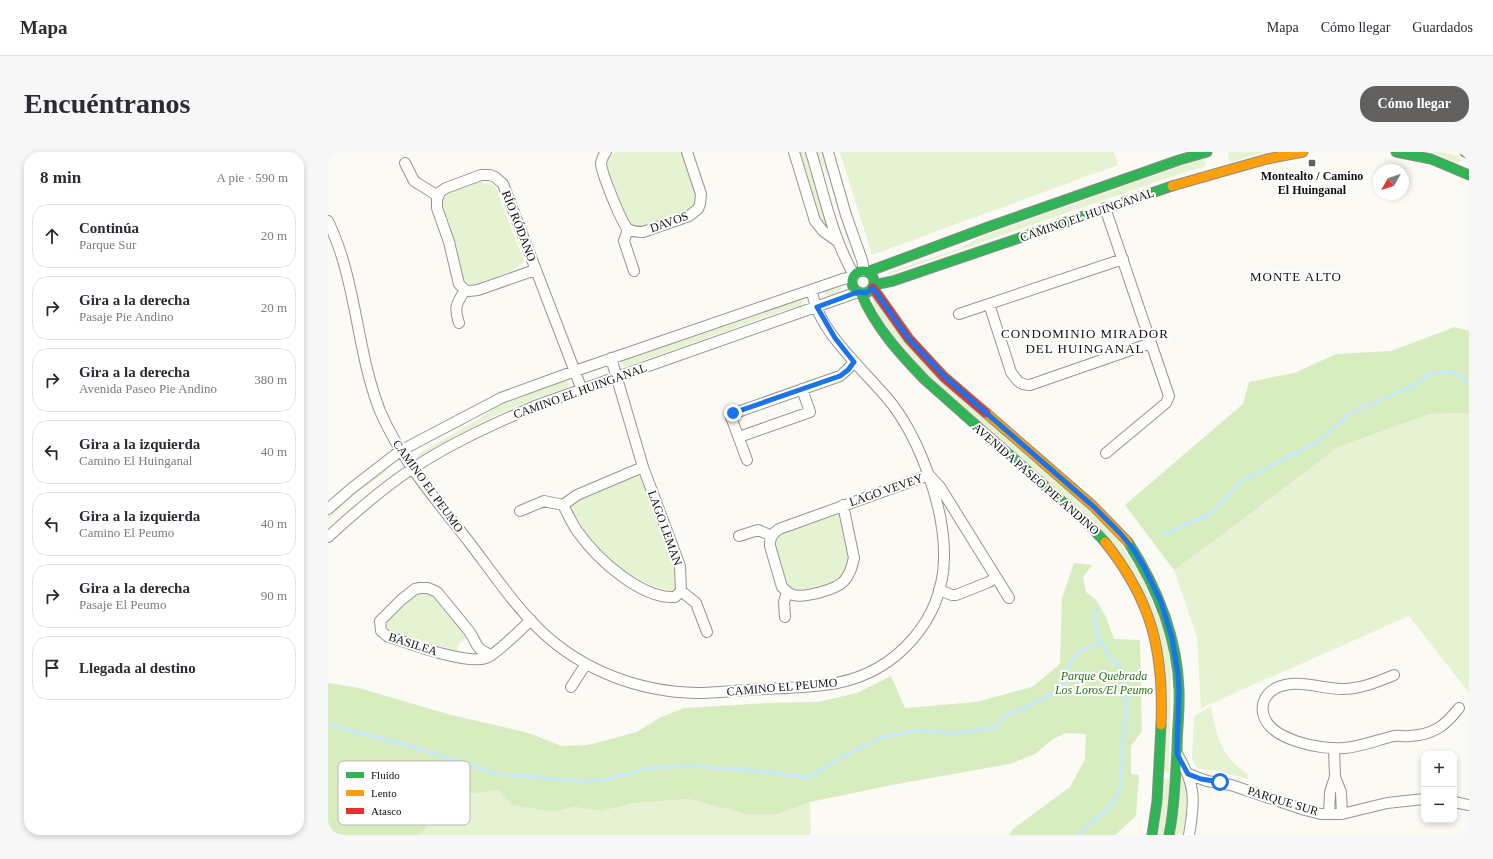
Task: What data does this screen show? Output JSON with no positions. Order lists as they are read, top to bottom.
{
  "streets": {
    "street": [
      "CAMINO EL HUINGANAL",
      "DAVOS",
      "RÍO RÓDANO",
      "AVENIDA PASEO PIE ANDINO",
      "CAMINO EL PEUMO",
      "LAGO VEVEY",
      "LAGO LEMAN",
      "BASILEA",
      "PARQUE SUR"
    ]
  },
  "crossings": [
    ["CAMINO EL HUINGANAL", "RÍO RÓDANO"],
    ["CAMINO EL HUINGANAL", "AVENIDA PASEO PIE ANDINO"],
    ["CAMINO EL HUINGANAL", "CAMINO EL PEUMO"],
    ["CAMINO EL HUINGANAL", "LAGO LEMAN"],
    ["CAMINO EL PEUMO", "LAGO VEVEY"]
  ],
  "districts": ["MONTE ALTO", "CONDOMINIO MIRADOR DEL HUINGANAL"],
  "parks": ["Parque Quebrada Los Loros/El Peumo"],
  "places": {
    "transit": ["Montealto / Camino El Huinganal"]
  },
  "legend": ["Fluido", "Lento", "Atasco"],
  "north": "bottom left",
  "page": {
    "header": "Mapa",
    "nav": ["Mapa", "Cómo llegar", "Guardados"],
    "buttons": "Cómo llegar",
    "title": "Encuéntranos",
    "heading": ["8 min", "A pie · 590 m"],
    "list": [
      ["Continúa", "Parque Sur", "20 m"],
      ["Gira a la derecha", "Pasaje Pie Andino", "20 m"],
      ["Gira a la derecha", "Avenida Paseo Pie Andino", "380 m"],
      ["Gira a la izquierda", "Camino El Huinganal", "40 m"],
      ["Gira a la izquierda", "Camino El Peumo", "40 m"],
      ["Gira a la derecha", "Pasaje El Peumo", "90 m"],
      "Llegada al destino"
    ],
    "map_buttons": ["+", "−"]
  }
}
